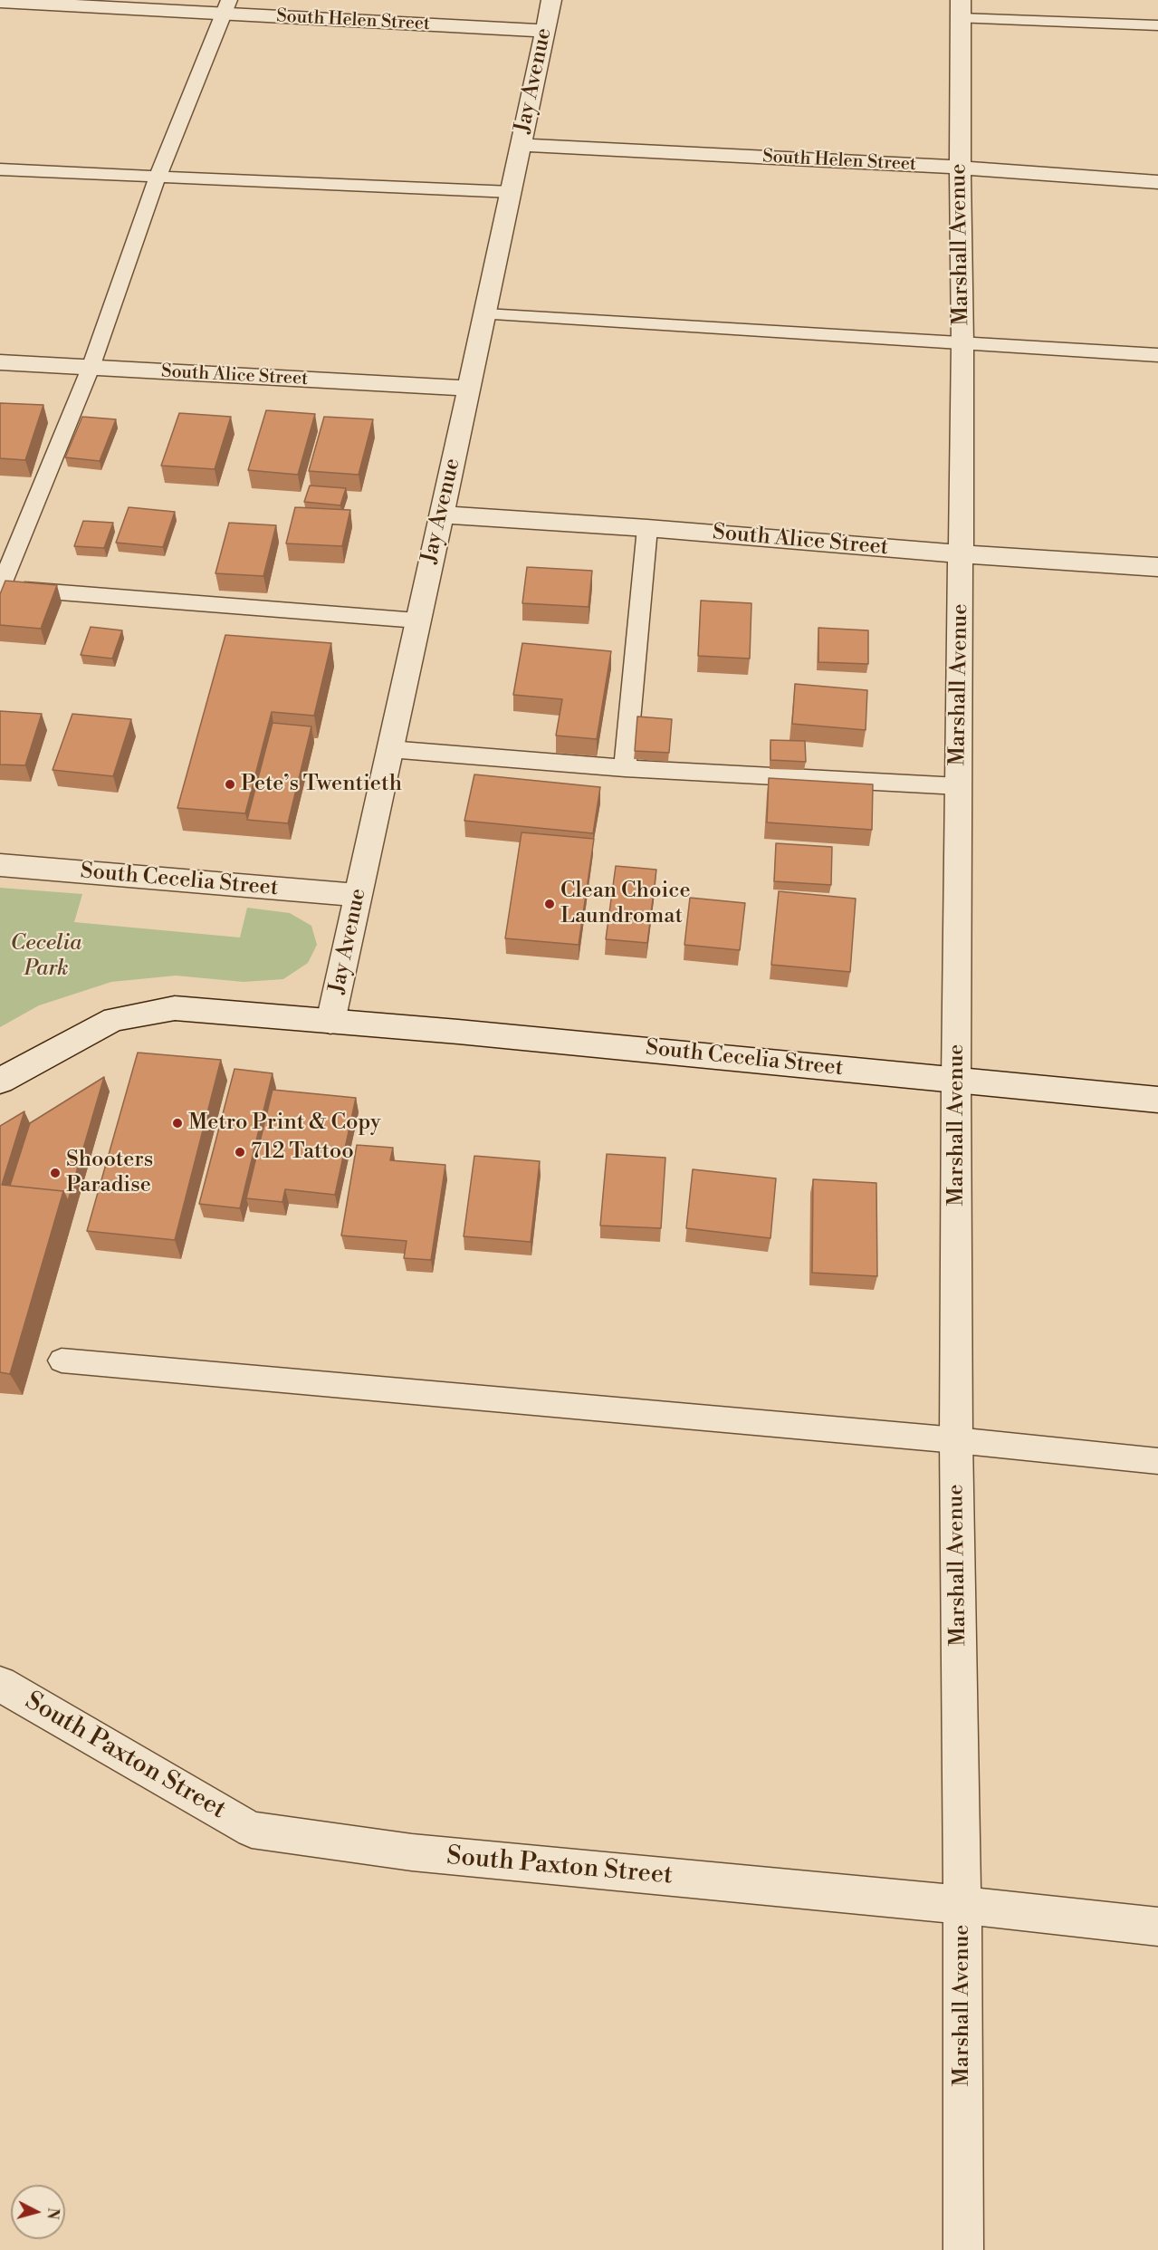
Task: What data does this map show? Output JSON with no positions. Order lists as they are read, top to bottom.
{
  "streets": {
    "street": [
      "South Helen Street",
      "Jay Avenue",
      "Marshall Avenue",
      "South Alice Street",
      "South Cecelia Street",
      "South Paxton Street"
    ]
  },
  "crossings": [
    ["South Helen Street", "Jay Avenue"],
    ["South Helen Street", "Marshall Avenue"],
    ["Jay Avenue", "South Alice Street"],
    ["Jay Avenue", "South Cecelia Street"],
    ["Marshall Avenue", "South Alice Street"],
    ["Marshall Avenue", "South Cecelia Street"],
    ["Marshall Avenue", "South Paxton Street"]
  ],
  "parks": ["Cecelia Park"],
  "places": [
    "Pete’s Twentieth",
    "Clean Choice Laundromat",
    "Metro Print & Copy",
    "712 Tattoo",
    "Shooters Paradise"
  ],
  "north": "right"
}
